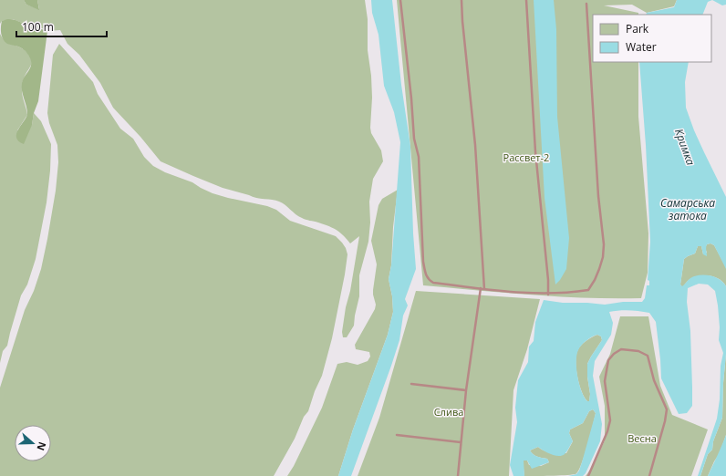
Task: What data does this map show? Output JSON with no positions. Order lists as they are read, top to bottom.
{
  "water": ["Кримка", "Самарська затока"],
  "parks": ["Рассвет-2", "Слива", "Весна"],
  "legend": ["Park", "Water"],
  "scale_bar": "100 m",
  "north": "right"
}
